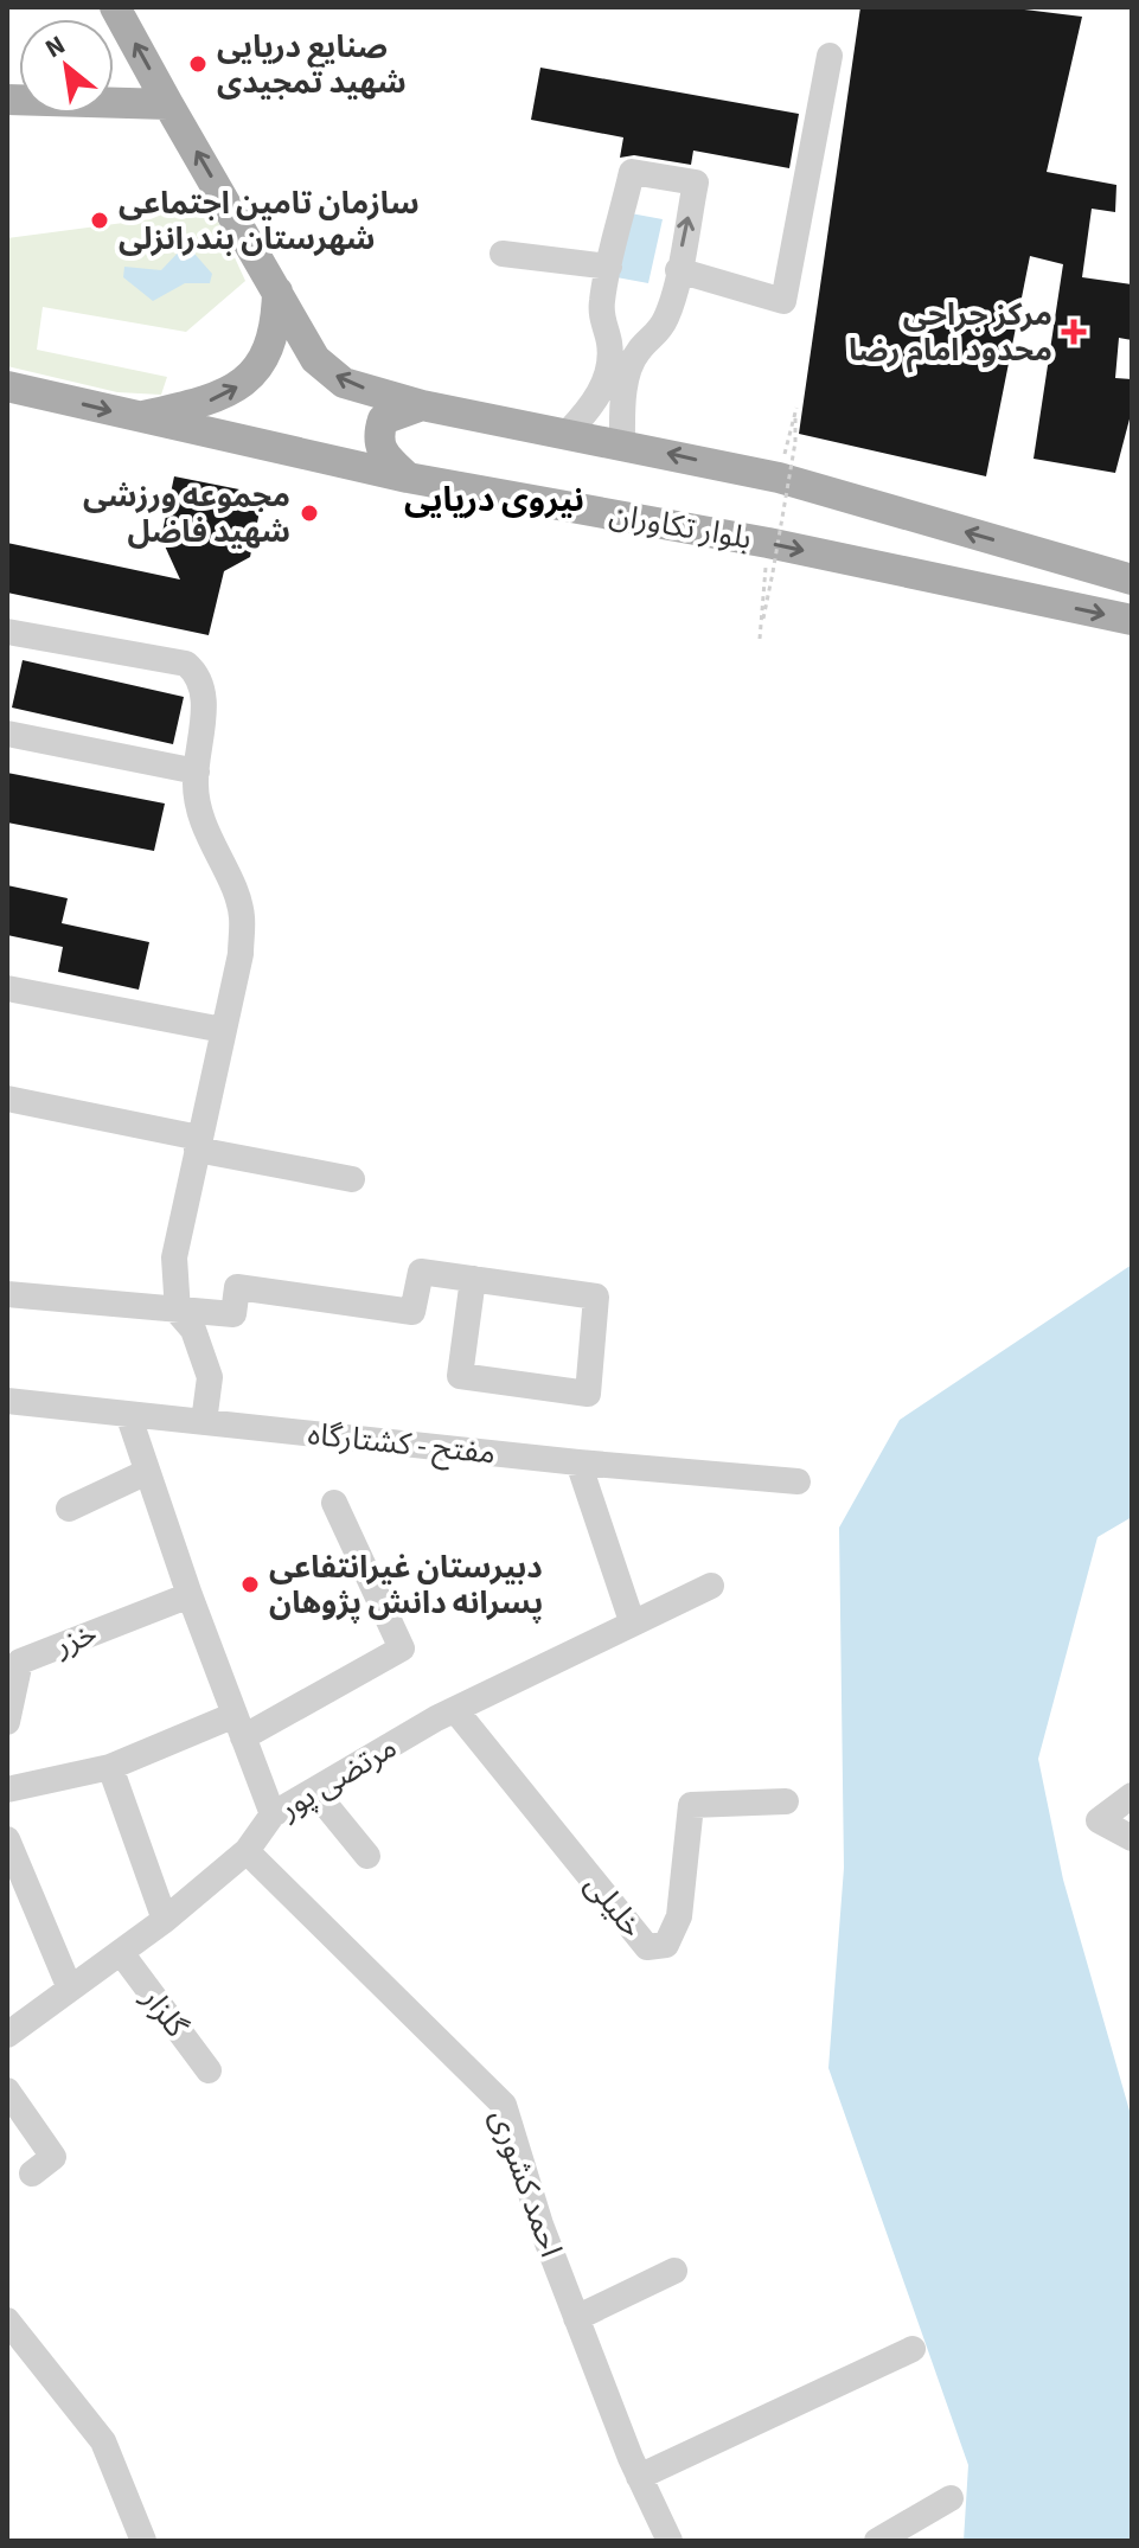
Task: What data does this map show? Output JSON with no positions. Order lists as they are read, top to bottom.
{
  "streets": {
    "main road": ["بلوار تکاوران"],
    "street": [
      "مفتح - کشتارگاه",
      "خزر",
      "مرتضی پور",
      "خلیلی",
      "گلزار",
      "احمد کشوری"
    ]
  },
  "crossings": [
    ["مرتضی پور", "خلیلی"],
    ["مرتضی پور", "گلزار"],
    ["مرتضی پور", "احمد کشوری"]
  ],
  "districts": ["نیروی دریایی"],
  "places": {
    "other": [
      "صنایع دریایی شهید تمجیدی",
      "سازمان تامین اجتماعی شهرستان بندرانزلی",
      "مجموعه ورزشی شهید فاضل",
      "دبیرستان غیرانتفاعی پسرانه دانش پژوهان"
    ],
    "health": ["مرکز جراحی محدود امام رضا"]
  },
  "north": "top left"
}
